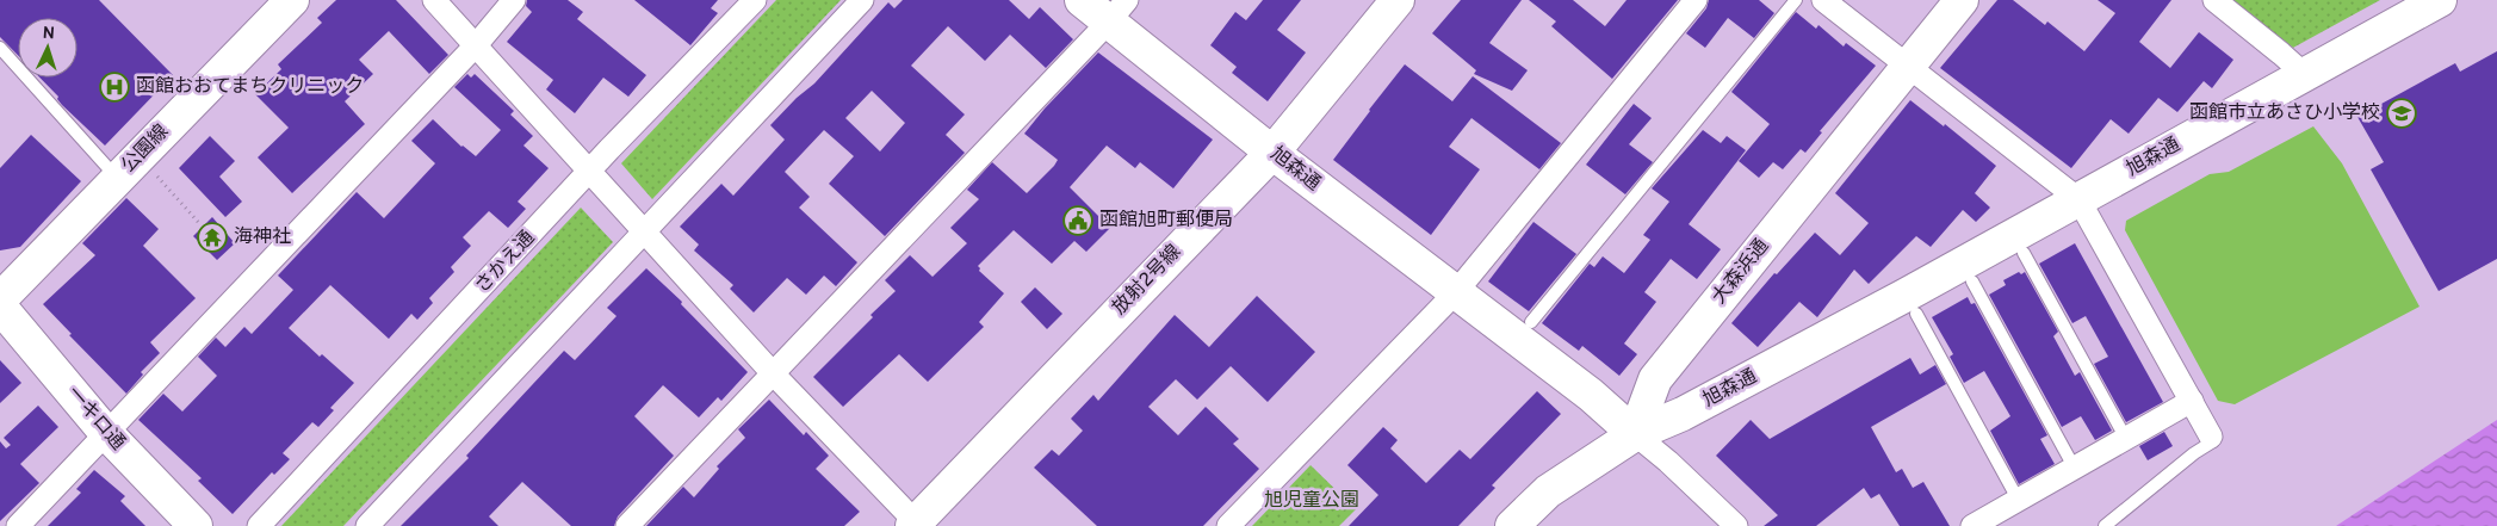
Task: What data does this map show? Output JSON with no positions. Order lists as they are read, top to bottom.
{
  "streets": {
    "street": [
      "公園線",
      "旭森通",
      "さかえ通",
      "大森浜通",
      "放射2号線",
      "一キロ通"
    ]
  },
  "crossings": [
    ["旭森通", "大森浜通"],
    ["旭森通", "放射2号線"]
  ],
  "parks": ["旭児童公園"],
  "places": {
    "hospital": ["函館おおてまちクリニック"],
    "school or university": ["函館市立あさひ小学校"],
    "public building": ["函館旭町郵便局"],
    "temple": ["海神社"]
  },
  "north": "top"
}
